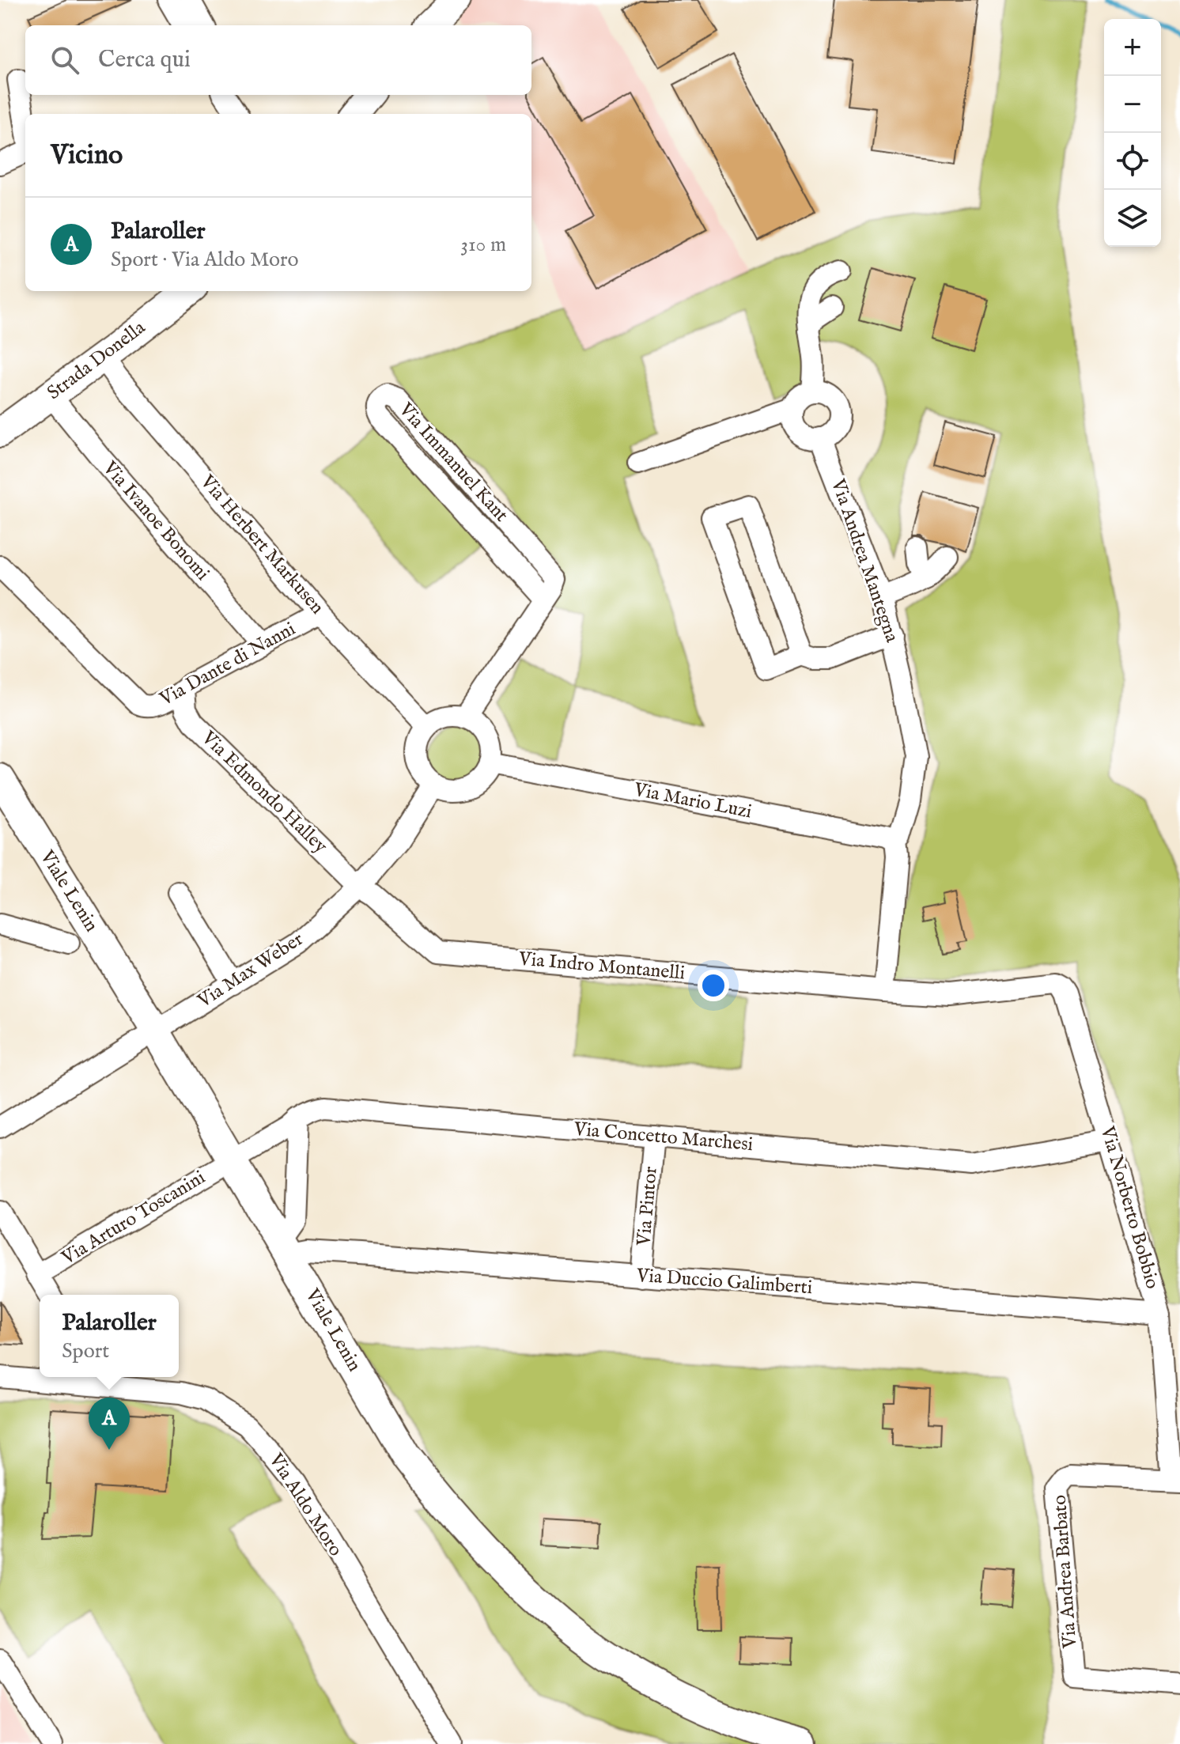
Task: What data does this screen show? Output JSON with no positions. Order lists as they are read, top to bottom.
{
  "streets": {
    "main road": ["Strada Donella", "Viale Lenin"],
    "street": [
      "Via Immanuel Kant",
      "Via Ivanoe Bonomi",
      "Via Herbert Markusen",
      "Via Andrea Mantegna",
      "Via Dante di Nanni",
      "Via Edmondo Halley",
      "Via Mario Luzi",
      "Via Indro Montanelli",
      "Via Max Weber",
      "Via Concetto Marchesi",
      "Via Pintor",
      "Via Norberto Bobbio",
      "Via Arturo Toscanini",
      "Via Duccio Galimberti",
      "Via Aldo Moro",
      "Via Andrea Barbato"
    ]
  },
  "crossings": [
    ["Strada Donella", "Via Ivanoe Bonomi"],
    ["Strada Donella", "Via Herbert Markusen"],
    ["Via Immanuel Kant", "Via Herbert Markusen"],
    ["Via Immanuel Kant", "Via Mario Luzi"],
    ["Via Immanuel Kant", "Via Max Weber"],
    ["Via Ivanoe Bonomi", "Via Dante di Nanni"],
    ["Via Herbert Markusen", "Via Dante di Nanni"],
    ["Via Herbert Markusen", "Via Mario Luzi"],
    ["Via Herbert Markusen", "Via Max Weber"],
    ["Via Andrea Mantegna", "Via Mario Luzi"],
    ["Via Andrea Mantegna", "Via Indro Montanelli"],
    ["Via Dante di Nanni", "Via Edmondo Halley"],
    ["Via Edmondo Halley", "Via Indro Montanelli"],
    ["Via Edmondo Halley", "Via Max Weber"],
    ["Via Mario Luzi", "Via Max Weber"],
    ["Viale Lenin", "Via Max Weber"],
    ["Viale Lenin", "Via Concetto Marchesi"],
    ["Viale Lenin", "Via Arturo Toscanini"],
    ["Viale Lenin", "Via Duccio Galimberti"],
    ["Via Indro Montanelli", "Via Max Weber"],
    ["Via Indro Montanelli", "Via Norberto Bobbio"],
    ["Via Concetto Marchesi", "Via Pintor"],
    ["Via Concetto Marchesi", "Via Norberto Bobbio"],
    ["Via Concetto Marchesi", "Via Arturo Toscanini"],
    ["Via Pintor", "Via Duccio Galimberti"],
    ["Via Norberto Bobbio", "Via Duccio Galimberti"],
    ["Via Norberto Bobbio", "Via Andrea Barbato"]
  ],
  "page": {
    "map_buttons": ["+", "−"],
    "search": "Cerca qui",
    "heading": "Vicino",
    "list": [
      {
        "mark": "A",
        "name": "Palaroller",
        "note": "Sport · Via Aldo Moro",
        "value": "310 m"
      }
    ],
    "popup": ["Palaroller", "Sport"],
    "pins": "A"
  }
}
